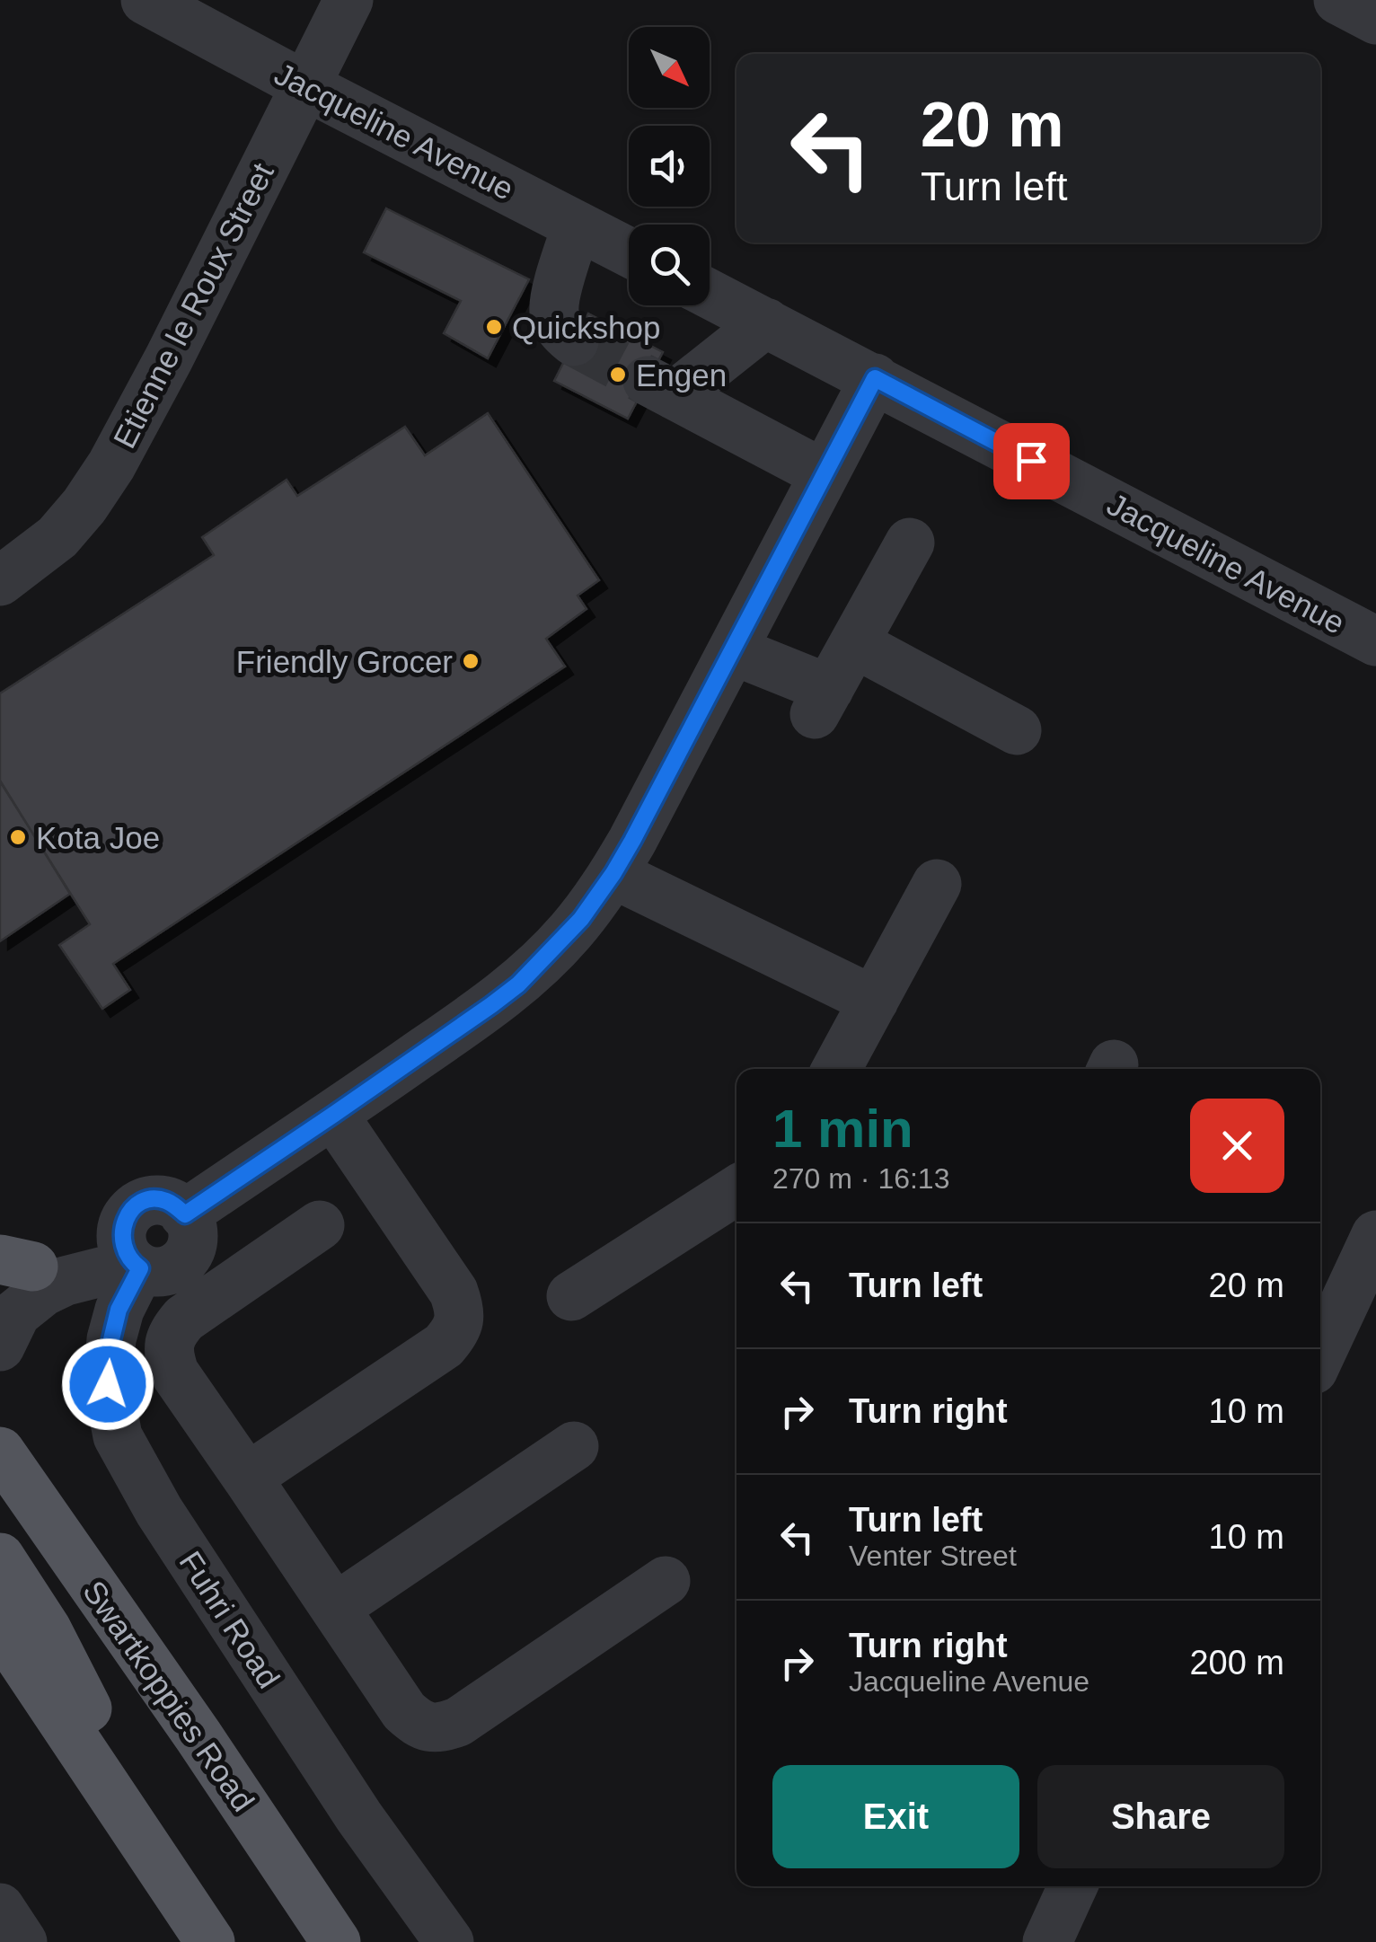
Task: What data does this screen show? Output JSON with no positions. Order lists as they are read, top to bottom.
{
  "streets": {
    "main road": ["Swartkoppies Road"],
    "street": ["Jacqueline Avenue", "Etienne le Roux Street", "Fuhri Road"]
  },
  "crossings": [
    ["Jacqueline Avenue", "Etienne le Roux Street"]
  ],
  "places": [
    "Quickshop",
    "Engen",
    "Friendly Grocer",
    "Kota Joe"
  ],
  "north": "bottom right",
  "page": {
    "turn": ["20 m", "Turn left"],
    "heading": ["1 min", "270 m · 16:13"],
    "list": [
      {
        "name": "Turn left",
        "value": "20 m"
      },
      {
        "name": "Turn right",
        "value": "10 m"
      },
      {
        "name": "Turn left",
        "note": "Venter Street",
        "value": "10 m"
      },
      {
        "name": "Turn right",
        "note": "Jacqueline Avenue",
        "value": "200 m"
      }
    ],
    "buttons": ["Exit", "Share"]
  }
}
